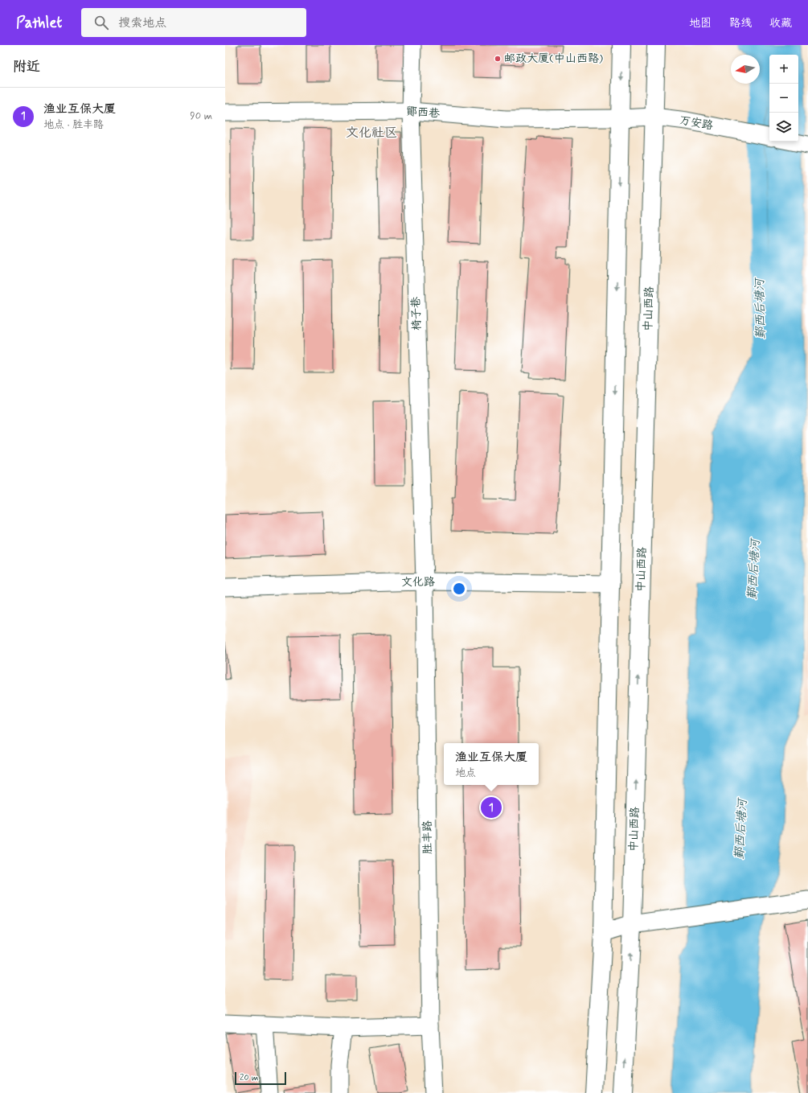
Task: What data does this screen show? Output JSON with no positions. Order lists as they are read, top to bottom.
{
  "streets": {
    "main road": ["中山西路"],
    "street": [
      "鄮西巷",
      "万安路",
      "椅子巷",
      "文化路",
      "胜丰路"
    ]
  },
  "crossings": [
    ["鄮西巷", "万安路"],
    ["鄮西巷", "椅子巷"],
    ["万安路", "中山西路"],
    ["椅子巷", "文化路"],
    ["椅子巷", "胜丰路"],
    ["文化路", "胜丰路"]
  ],
  "districts": ["文化社区"],
  "water": ["鄞西后塘河"],
  "places": ["邮政大厦(中山西路)"],
  "scale_bar": "20 m",
  "north": "left",
  "page": {
    "header": "Pathlet",
    "search": "搜索地点",
    "nav": ["地图", "路线", "收藏"],
    "heading": "附近",
    "map_buttons": ["+", "−"],
    "list": [
      {
        "mark": "1",
        "name": "渔业互保大厦",
        "note": "地点 · 胜丰路",
        "value": "90 m"
      }
    ],
    "popup": ["渔业互保大厦", "地点"],
    "pins": "1",
    "scale": "20 m"
  }
}
